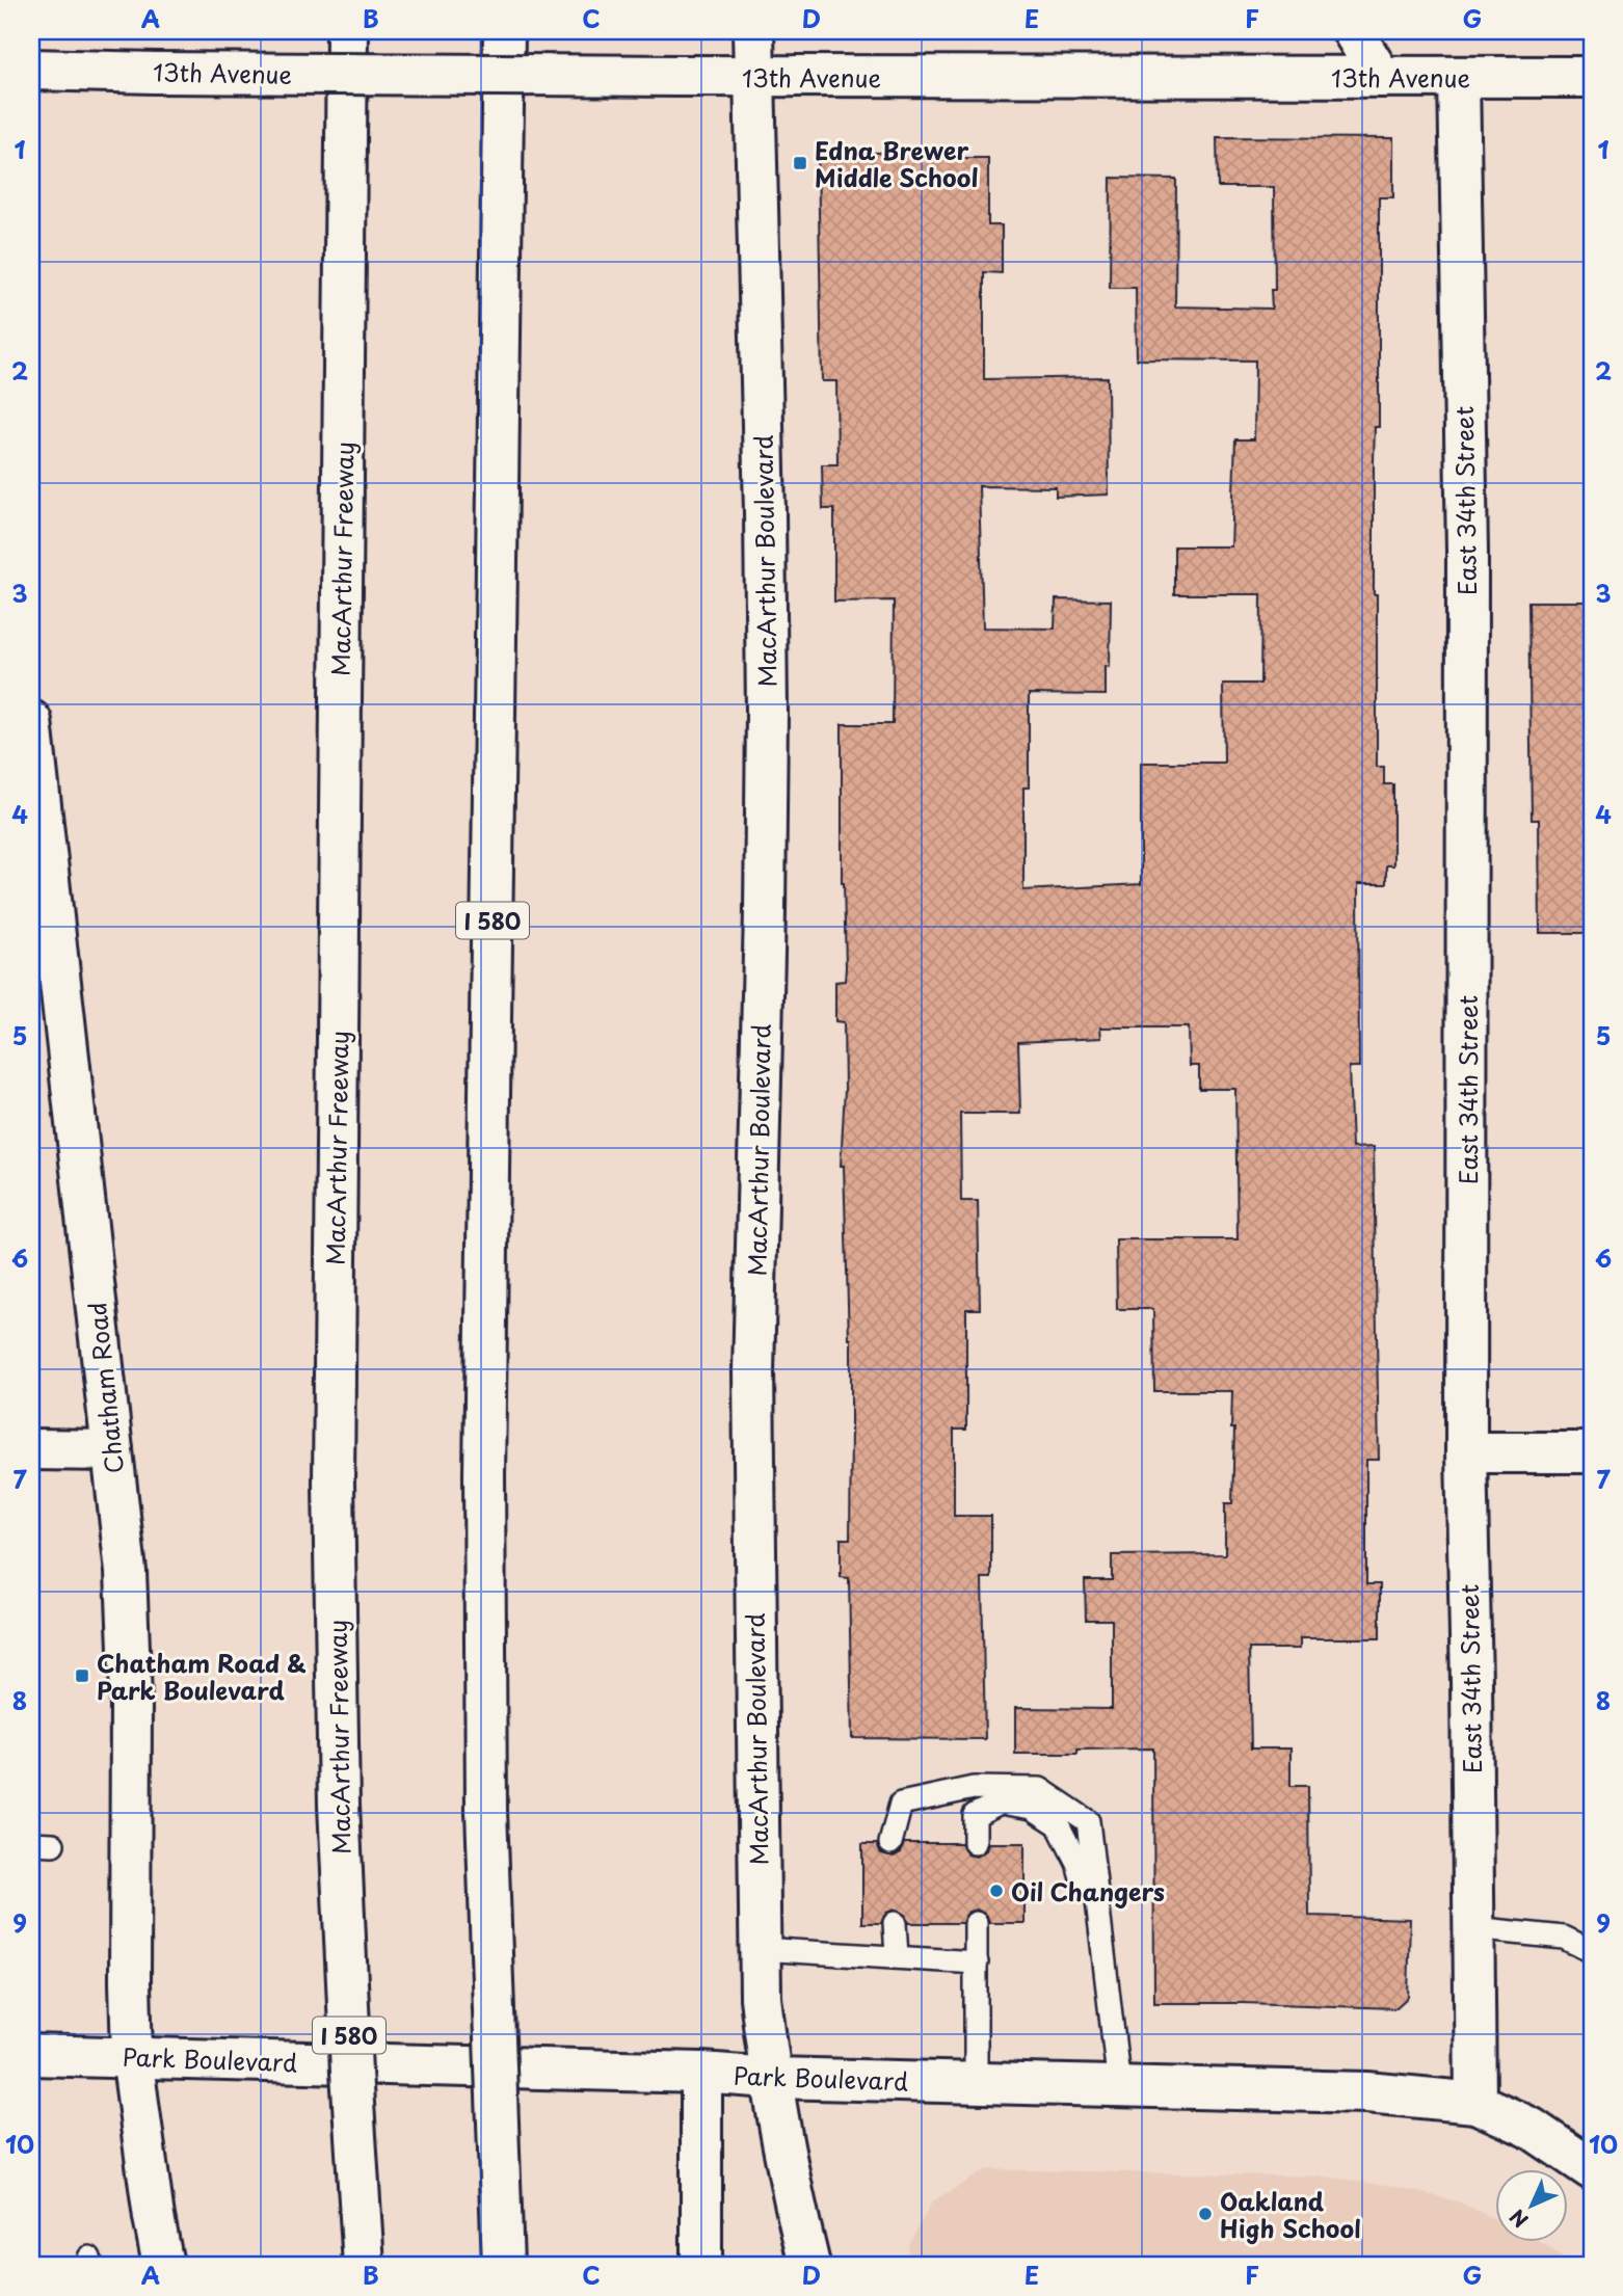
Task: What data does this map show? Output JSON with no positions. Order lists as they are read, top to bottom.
{
  "streets": {
    "main road": [
      "13th Avenue",
      "East 34th Street",
      "MacArthur Freeway",
      "MacArthur Boulevard",
      "I 580",
      "Chatham Road",
      "Park Boulevard"
    ]
  },
  "crossings": [
    ["13th Avenue", "East 34th Street"],
    ["13th Avenue", "MacArthur Boulevard"],
    ["East 34th Street", "Park Boulevard"],
    ["MacArthur Boulevard", "Park Boulevard"],
    ["Chatham Road", "Park Boulevard"]
  ],
  "places": {
    "transit": ["Edna Brewer Middle School", "Chatham Road & Park Boulevard"],
    "other": ["Oil Changers", "Oakland High School"]
  },
  "north": "bottom left",
  "grid": {
    "columns": [
      "A",
      "B",
      "C",
      "D",
      "E",
      "F",
      "G"
    ],
    "rows": [
      "1",
      "2",
      "3",
      "4",
      "5",
      "6",
      "7",
      "8",
      "9",
      "10"
    ]
  }
}
